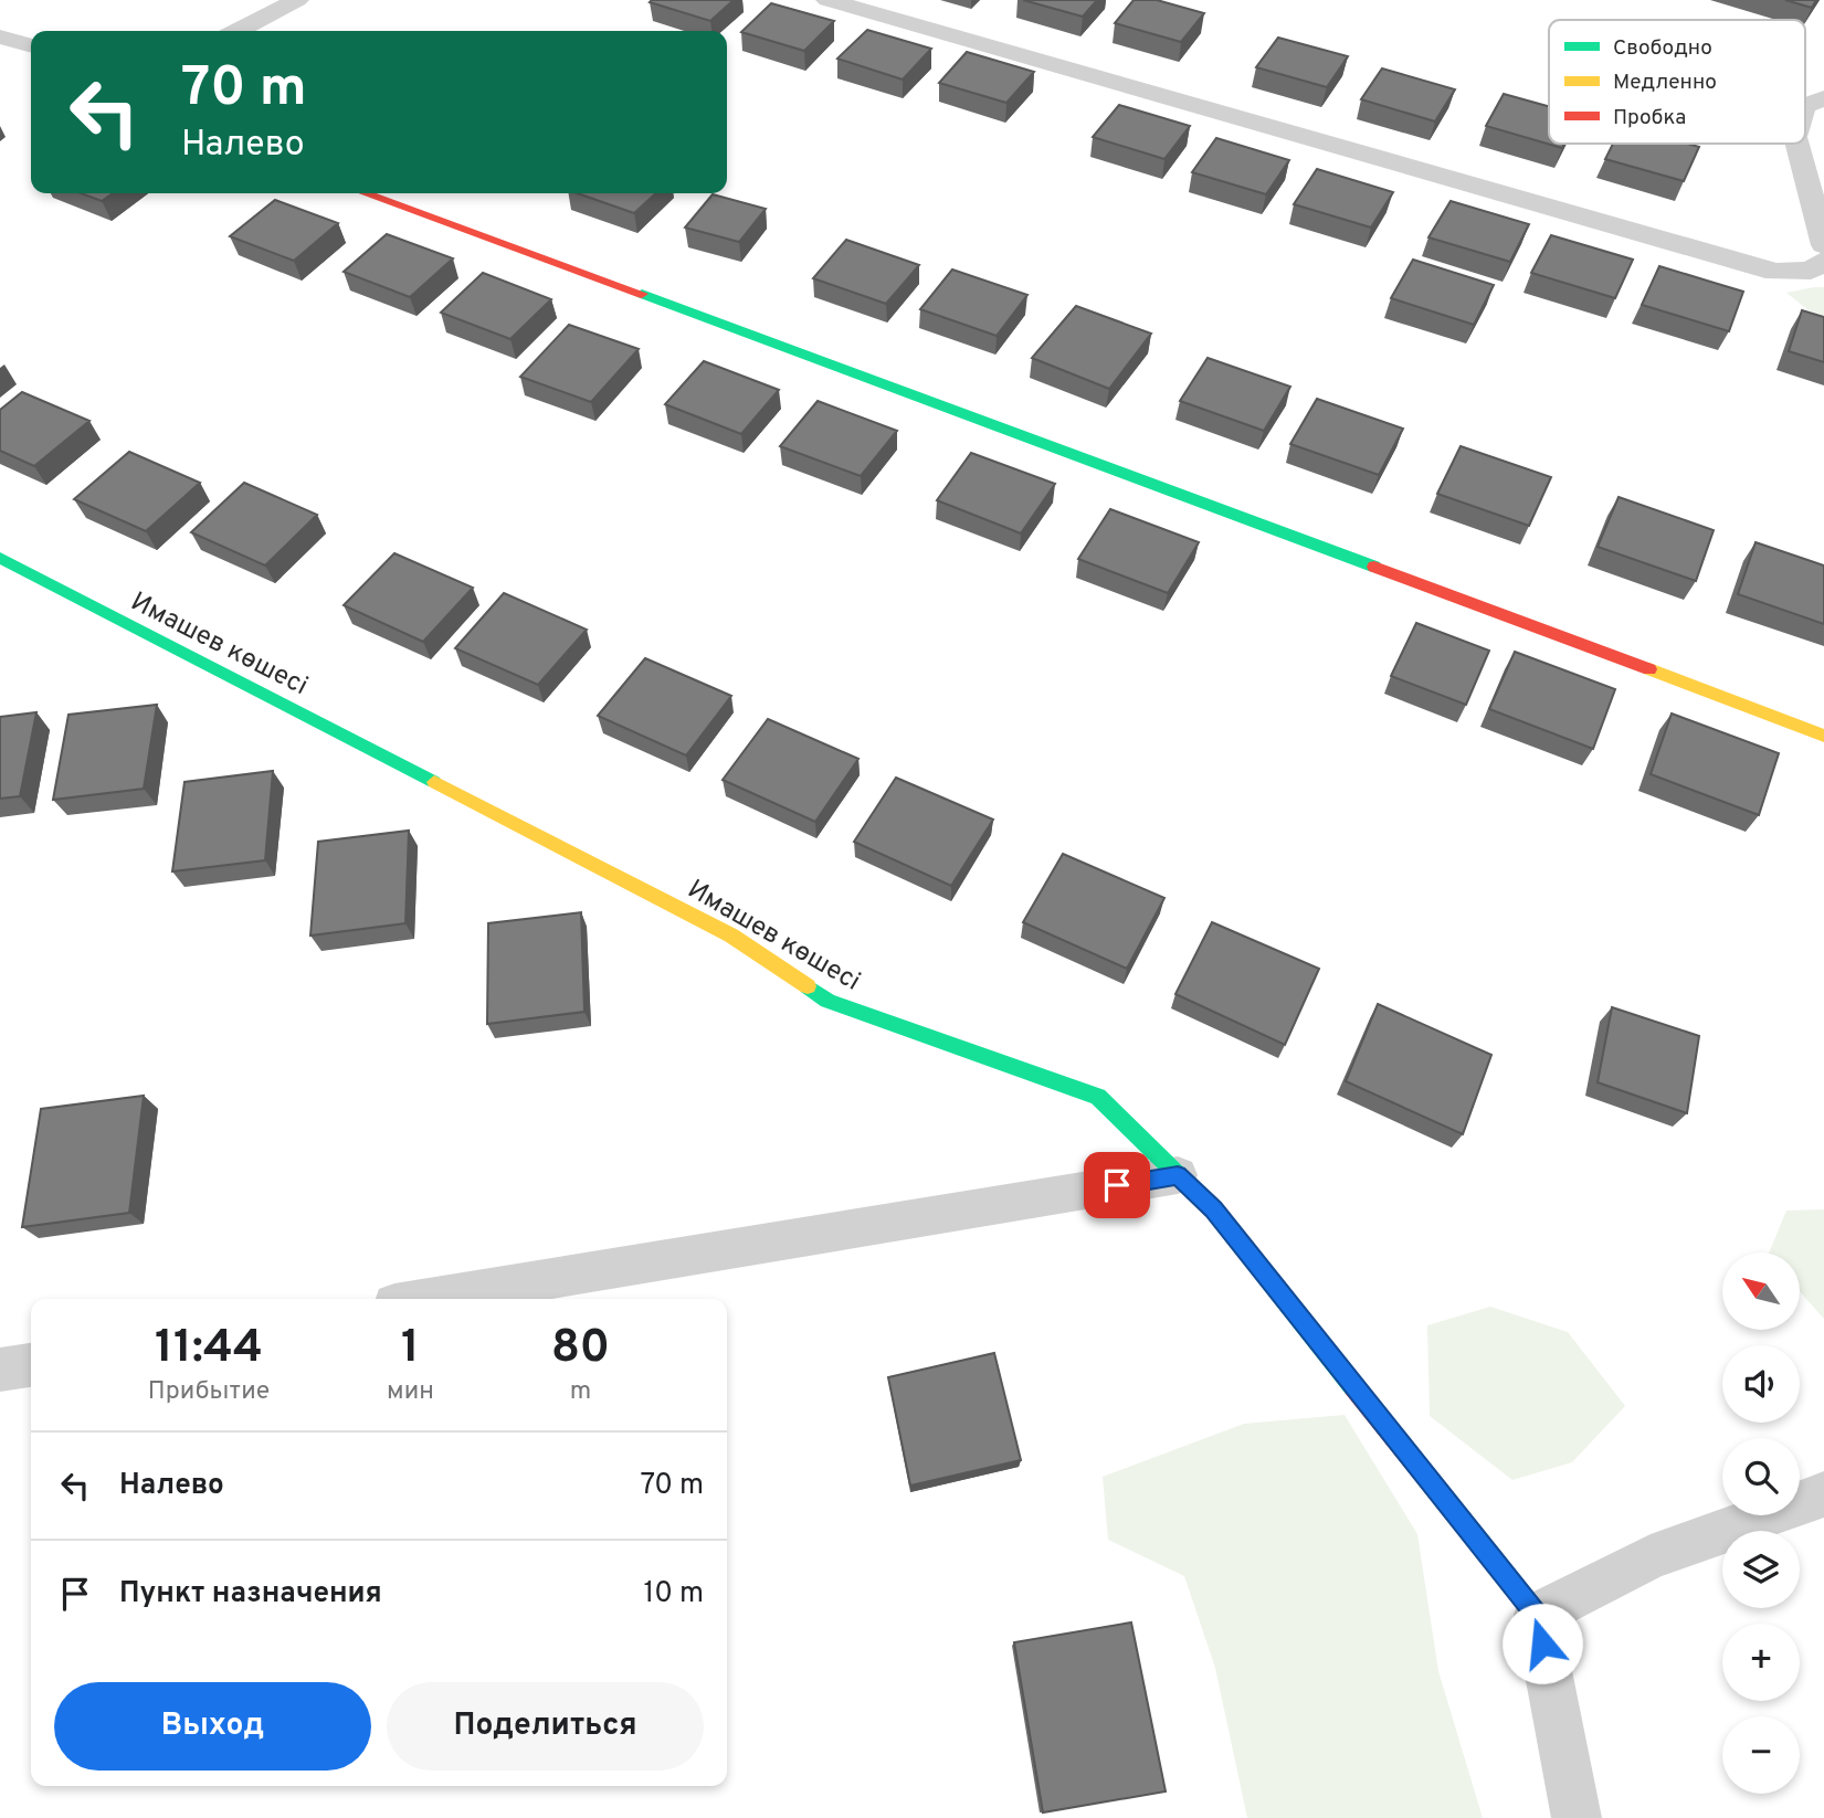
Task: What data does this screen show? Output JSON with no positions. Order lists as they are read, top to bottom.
{
  "streets": {
    "street": ["Имашев көшесі"]
  },
  "legend": ["Свободно", "Медленно", "Пробка"],
  "north": "top left",
  "page": {
    "turn": ["70 m", "Налево"],
    "map_buttons": ["+", "−"],
    "eta": [
      "11:44",
      "Прибытие",
      "1",
      "мин",
      "80",
      "m"
    ],
    "list": [
      {
        "name": "Налево",
        "value": "70 m"
      },
      {
        "name": "Пункт назначения",
        "value": "10 m"
      }
    ],
    "buttons": ["Выход", "Поделиться"]
  }
}
